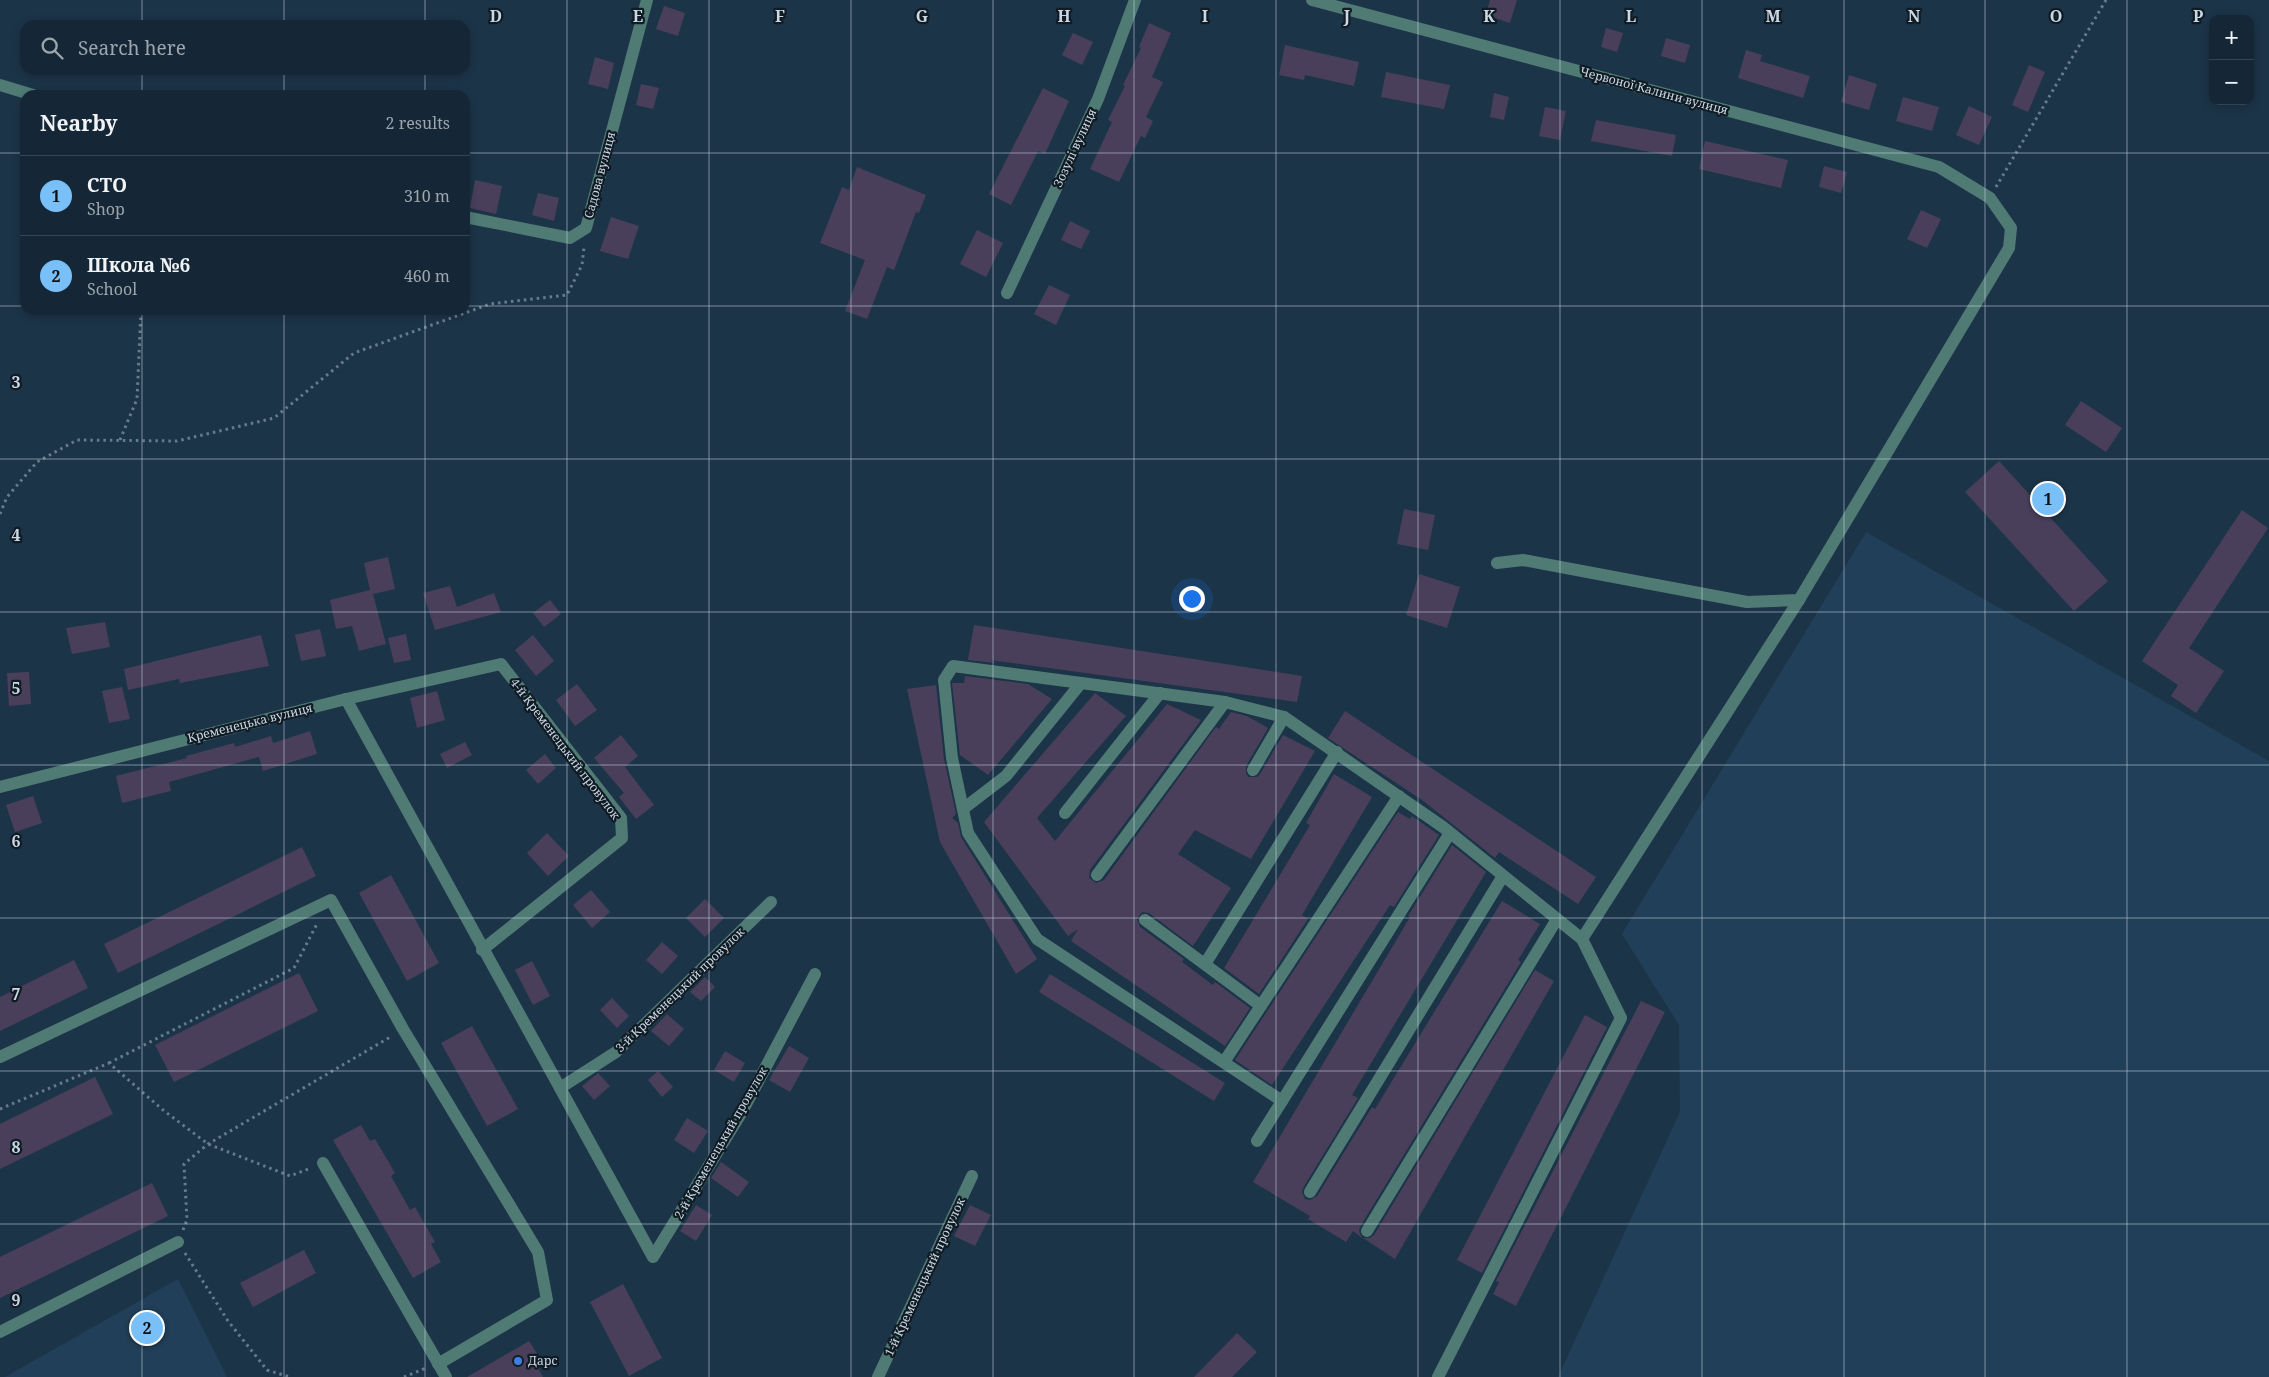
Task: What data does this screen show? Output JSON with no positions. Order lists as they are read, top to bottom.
{
  "streets": {
    "street": [
      "Червоної Калини вулиця",
      "Зозулі вулиця",
      "Садова вулиця",
      "Кременецька вулиця",
      "4-й Кременецький провулок",
      "3-й Кременецький провулок",
      "2-й Кременецький провулок",
      "1-й Кременецький провулок"
    ]
  },
  "crossings": [
    ["Кременецька вулиця", "4-й Кременецький провулок"],
    ["3-й Кременецький провулок", "2-й Кременецький провулок"]
  ],
  "places": ["Дарс"],
  "page": {
    "map_buttons": ["+", "−"],
    "search": "Search here",
    "heading": ["Nearby", "2 results"],
    "list": [
      {
        "mark": "1",
        "name": "СТО",
        "note": "Shop",
        "value": "310 m"
      },
      {
        "mark": "2",
        "name": "Школа №6",
        "note": "School",
        "value": "460 m"
      }
    ],
    "pins": ["1", "2"]
  },
  "grid": {
    "columns": [
      "D",
      "E",
      "F",
      "G",
      "H",
      "I",
      "J",
      "K",
      "L",
      "M",
      "N",
      "O",
      "P"
    ],
    "rows": [
      "3",
      "4",
      "5",
      "6",
      "7",
      "8",
      "9"
    ]
  }
}
